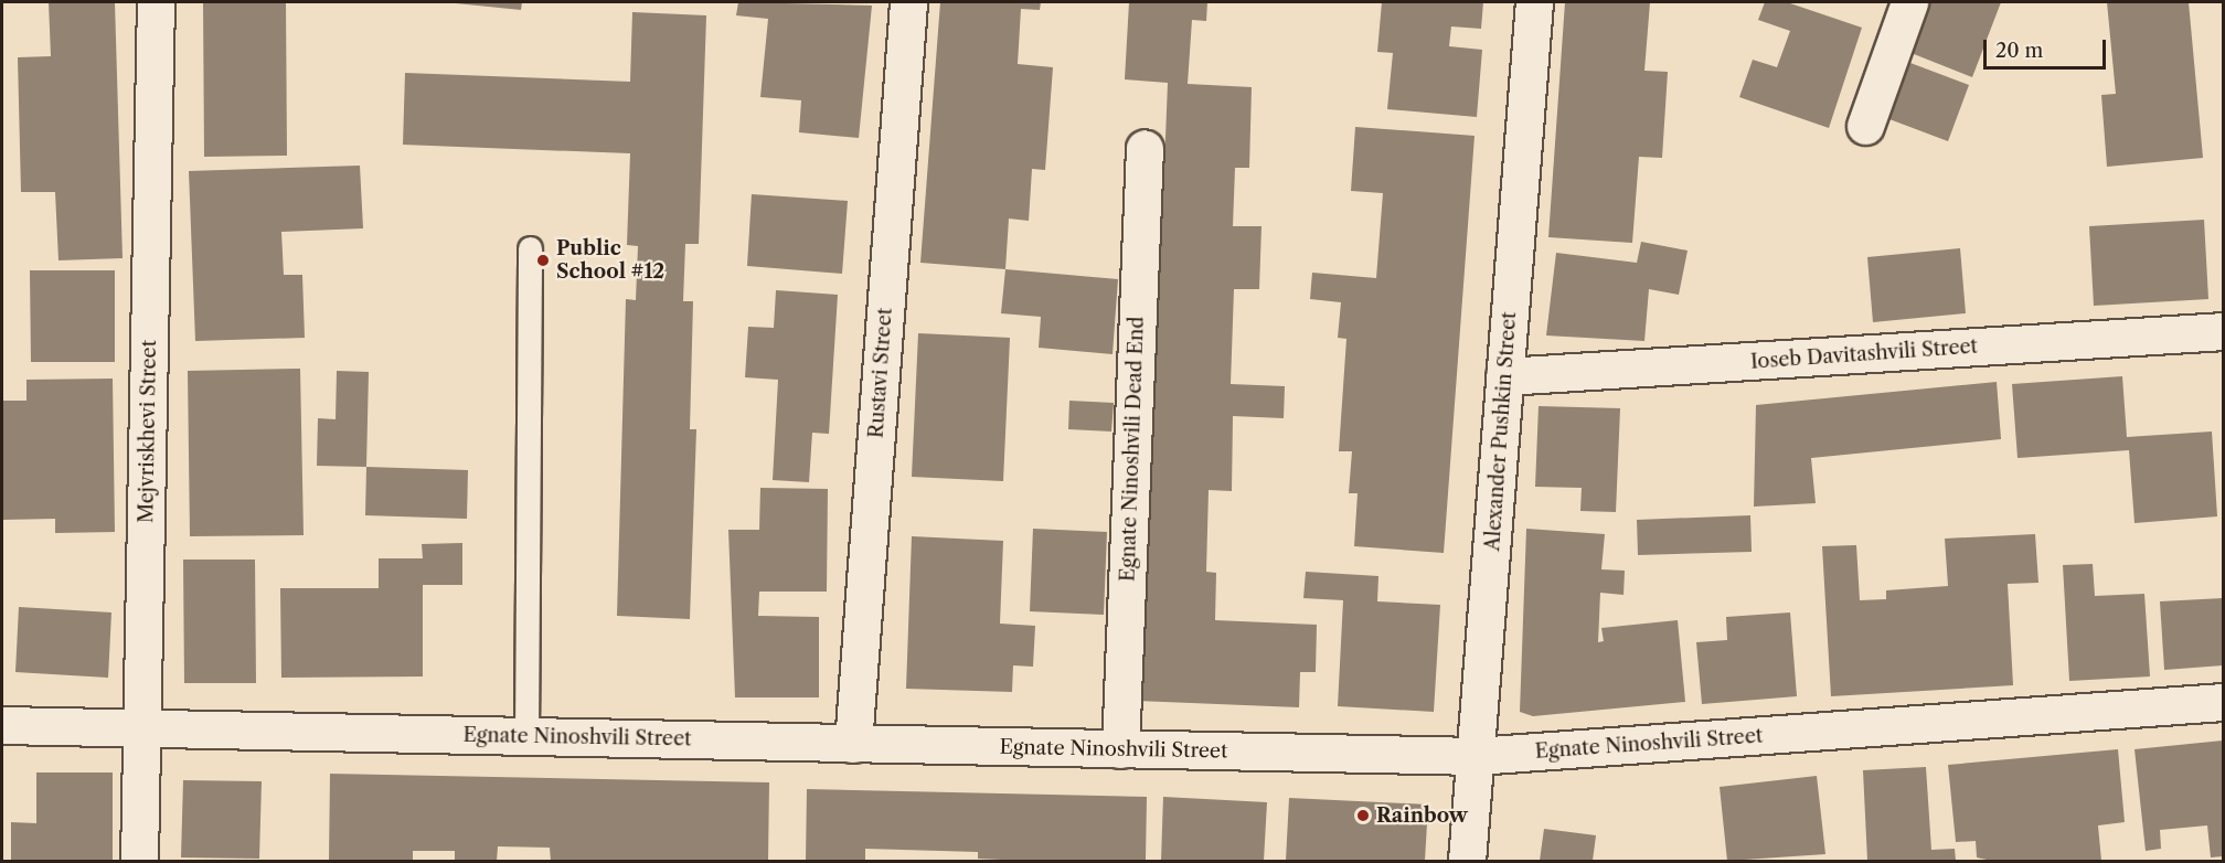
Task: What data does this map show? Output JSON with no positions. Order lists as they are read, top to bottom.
{
  "streets": {
    "street": [
      "Ioseb Davitashvili Street",
      "Rustavi Street",
      "Mejvriskhevi Street",
      "Alexander Pushkin Street",
      "Egnate Ninoshvili Dead End",
      "Egnate Ninoshvili Street"
    ]
  },
  "crossings": [
    ["Ioseb Davitashvili Street", "Alexander Pushkin Street"],
    ["Rustavi Street", "Egnate Ninoshvili Street"],
    ["Mejvriskhevi Street", "Egnate Ninoshvili Street"],
    ["Alexander Pushkin Street", "Egnate Ninoshvili Street"],
    ["Egnate Ninoshvili Dead End", "Egnate Ninoshvili Street"]
  ],
  "places": ["Public School #12", "Rainbow"],
  "scale_bar": "20 m"
}
